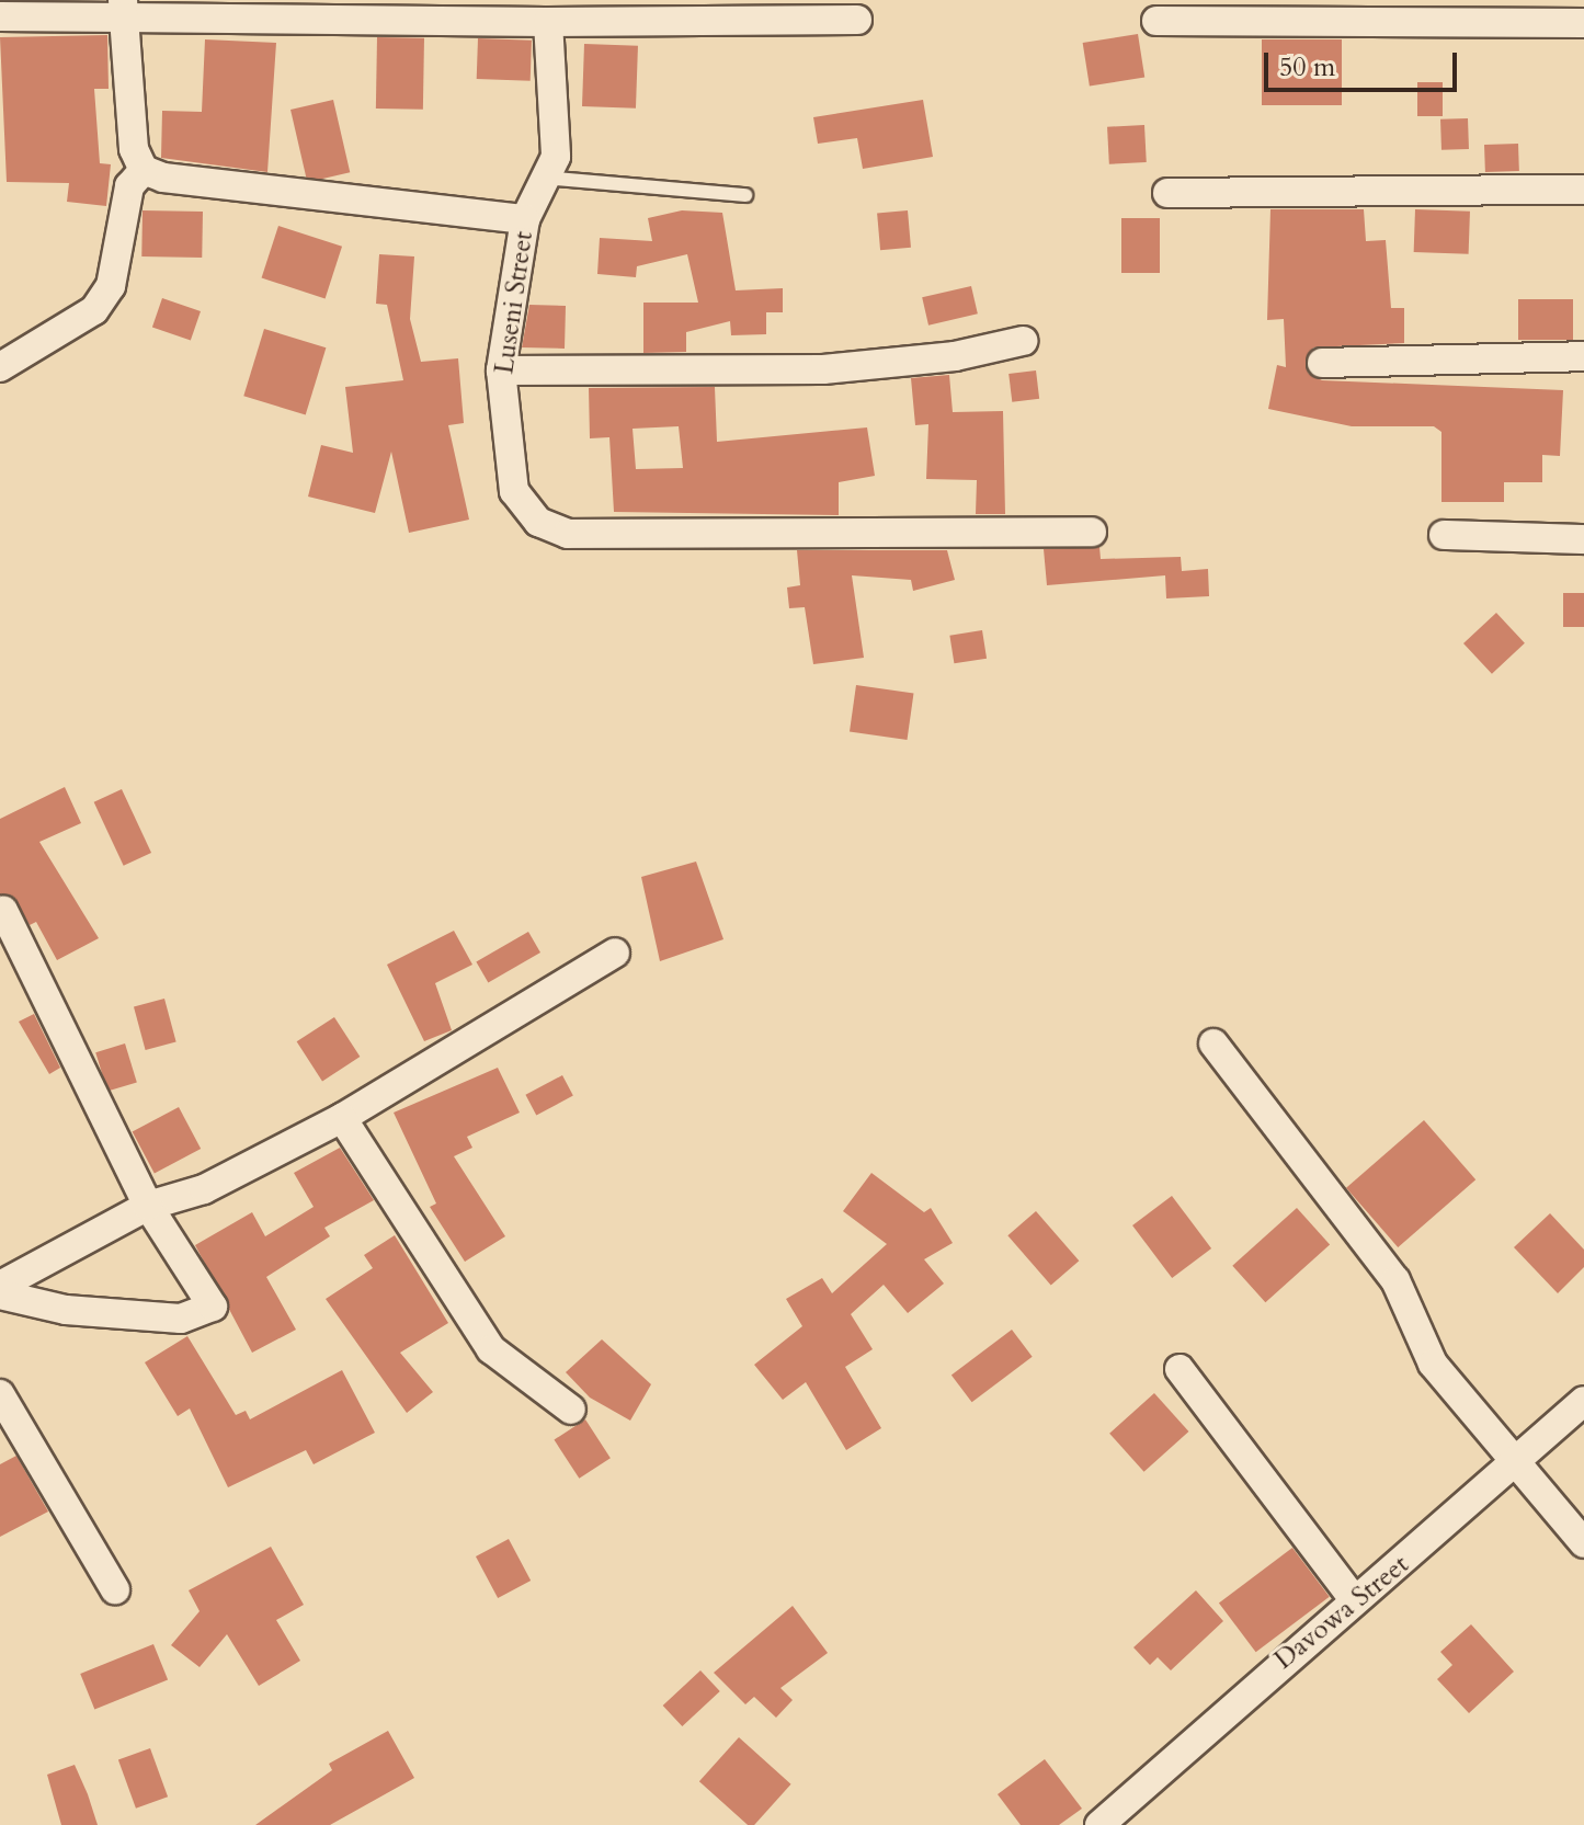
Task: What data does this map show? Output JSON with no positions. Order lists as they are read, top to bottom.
{
  "streets": {
    "street": ["Luseni Street", "Davowa Street"]
  },
  "scale_bar": "50 m"
}
